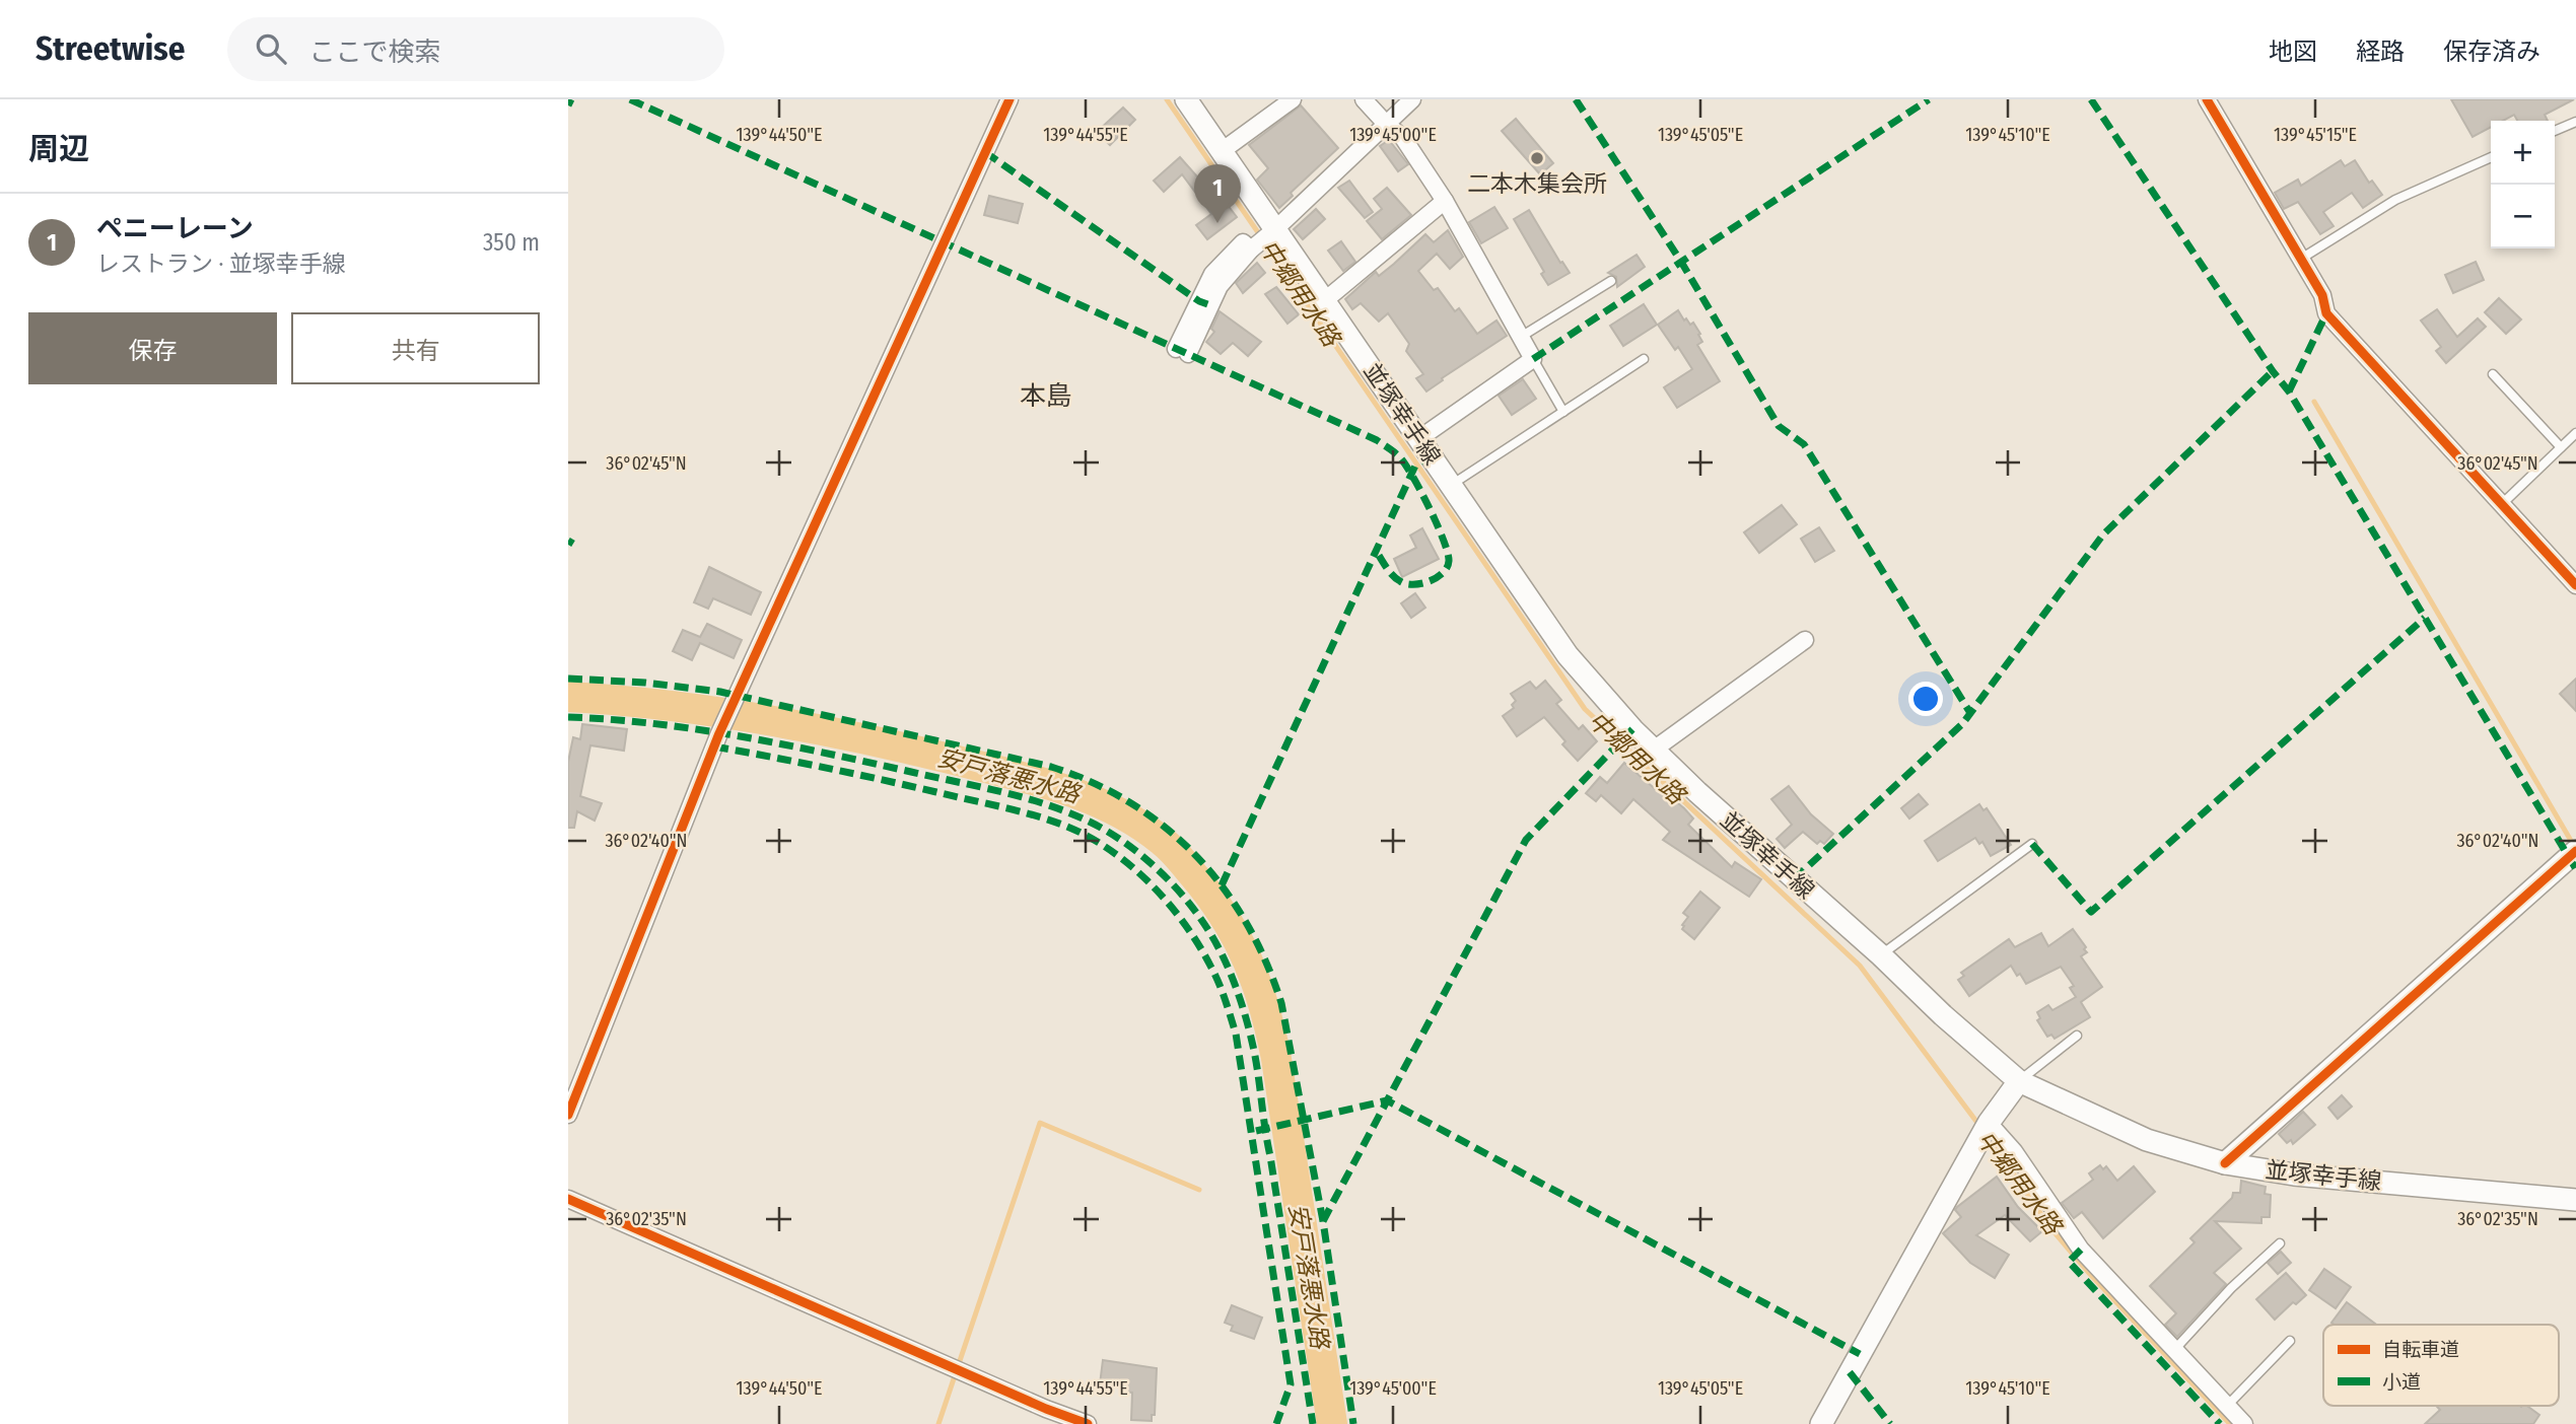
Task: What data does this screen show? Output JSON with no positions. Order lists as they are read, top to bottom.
{
  "streets": {
    "main road": ["並塚幸手線"]
  },
  "districts": ["本島"],
  "water": ["中郷用水路", "安戸落悪水路"],
  "places": ["二本木集会所"],
  "legend": ["自転車道", "小道"],
  "page": {
    "header": "Streetwise",
    "search": "ここで検索",
    "nav": ["地図", "経路", "保存済み"],
    "heading": "周辺",
    "map_buttons": ["+", "−"],
    "pins": "1",
    "list": [
      {
        "mark": "1",
        "name": "ペニーレーン",
        "note": "レストラン · 並塚幸手線",
        "value": "350 m"
      }
    ],
    "buttons": ["保存", "共有"]
  },
  "coordinates": [
    "139°44'50\"E",
    "139°44'55\"E",
    "139°45'00\"E",
    "139°45'05\"E",
    "139°45'10\"E",
    "139°45'15\"E",
    "36°02'45\"N",
    "36°02'40\"N",
    "36°02'35\"N"
  ]
}
